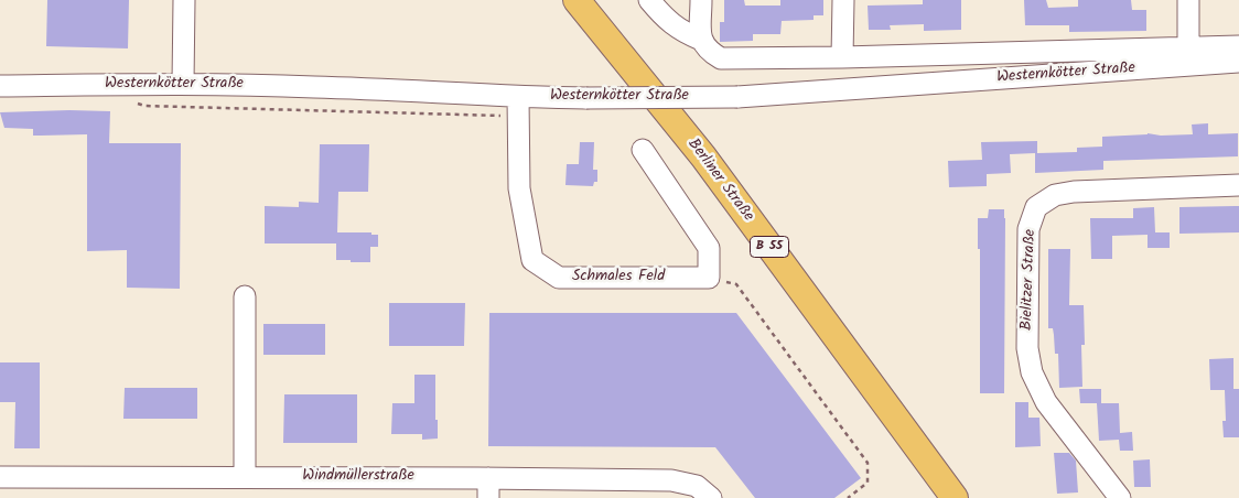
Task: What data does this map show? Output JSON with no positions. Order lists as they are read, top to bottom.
{
  "streets": {
    "main road": ["Berliner Straße", "B 55"],
    "street": [
      "Westernkötter Straße",
      "Schmales Feld",
      "Bielitzer Straße",
      "Windmüllerstraße"
    ]
  },
  "crossings": [
    ["Westernkötter Straße", "Schmales Feld"]
  ]
}
